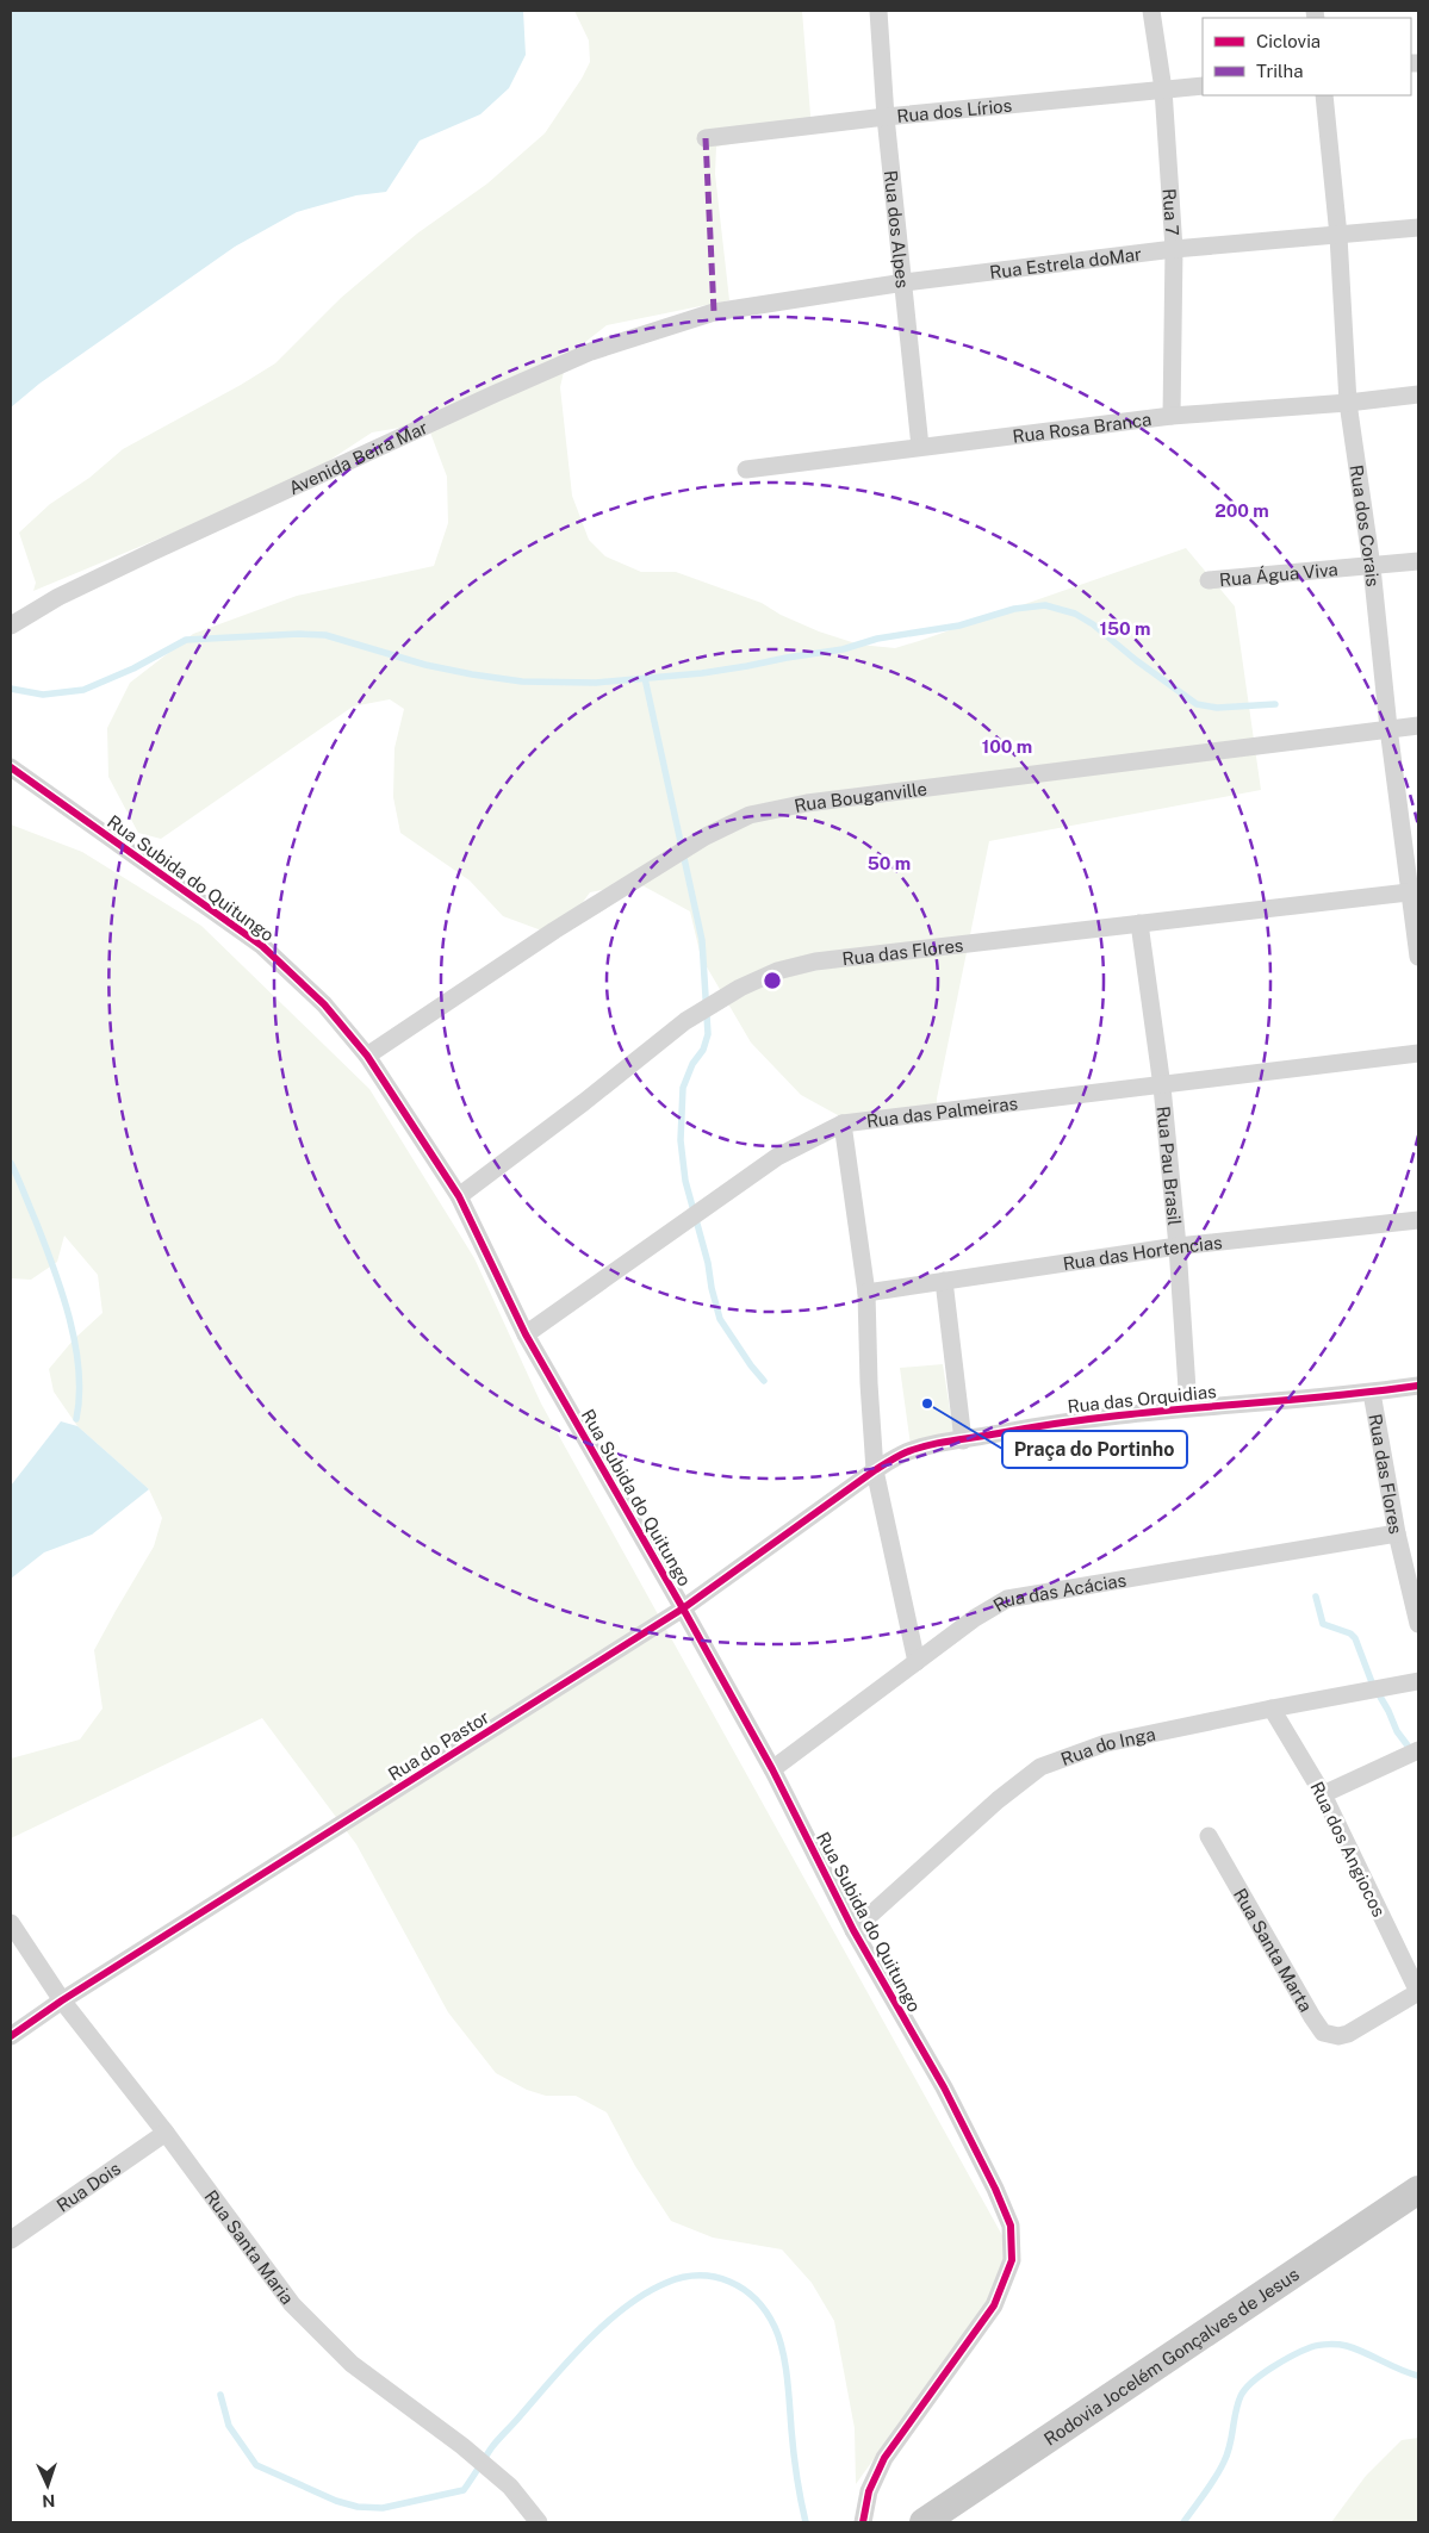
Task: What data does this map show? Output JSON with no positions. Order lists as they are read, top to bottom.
{
  "streets": {
    "main road": ["Rodovia Jocelém Gonçalves de Jesus"],
    "street": [
      "Rua dos Lírios",
      "Rua 7",
      "Rua dos Alpes",
      "Rua Estrela doMar",
      "Rua Rosa Branca",
      "Avenida Beira Mar",
      "Rua dos Corais",
      "Rua Água Viva",
      "Rua Bouganville",
      "Rua Subida do Quitungo",
      "Rua das Flores",
      "Rua das Palmeiras",
      "Rua Pau Brasil",
      "Rua das Hortencias",
      "Rua das Orquidias",
      "Rua das Acácias",
      "Rua do Pastor",
      "Rua do Inga",
      "Rua dos Angiocos",
      "Rua Santa Marta",
      "Rua Dois",
      "Rua Santa Maria"
    ]
  },
  "crossings": [
    ["Rua dos Lírios", "Rua 7"],
    ["Rua dos Lírios", "Rua dos Alpes"],
    ["Rua 7", "Rua Estrela doMar"],
    ["Rua 7", "Rua Rosa Branca"],
    ["Rua dos Alpes", "Rua Estrela doMar"],
    ["Rua dos Alpes", "Rua Rosa Branca"],
    ["Rua Estrela doMar", "Avenida Beira Mar"],
    ["Rua Estrela doMar", "Rua dos Corais"],
    ["Rua Rosa Branca", "Rua dos Corais"],
    ["Rua dos Corais", "Rua Água Viva"],
    ["Rua dos Corais", "Rua Bouganville"],
    ["Rua dos Corais", "Rua das Flores"],
    ["Rua Bouganville", "Rua Subida do Quitungo"],
    ["Rua Subida do Quitungo", "Rua das Flores"],
    ["Rua Subida do Quitungo", "Rua das Palmeiras"],
    ["Rua Subida do Quitungo", "Rua das Acácias"],
    ["Rua Subida do Quitungo", "Rua do Pastor"],
    ["Rua Subida do Quitungo", "Rua do Inga"],
    ["Rua das Flores", "Rua Pau Brasil"],
    ["Rua das Flores", "Rua das Orquidias"],
    ["Rua das Flores", "Rua das Acácias"],
    ["Rua das Palmeiras", "Rua Pau Brasil"],
    ["Rua Pau Brasil", "Rua das Hortencias"],
    ["Rua Pau Brasil", "Rua das Orquidias"],
    ["Rua das Orquidias", "Rua do Pastor"],
    ["Rua do Pastor", "Rua Santa Maria"],
    ["Rua do Inga", "Rua dos Angiocos"],
    ["Rua dos Angiocos", "Rua Santa Marta"],
    ["Rua Dois", "Rua Santa Maria"]
  ],
  "places": ["Praça do Portinho"],
  "legend": ["Ciclovia", "Trilha"],
  "north": "bottom",
  "rings": [
    "200 m",
    "150 m",
    "100 m",
    "50 m"
  ]
}
